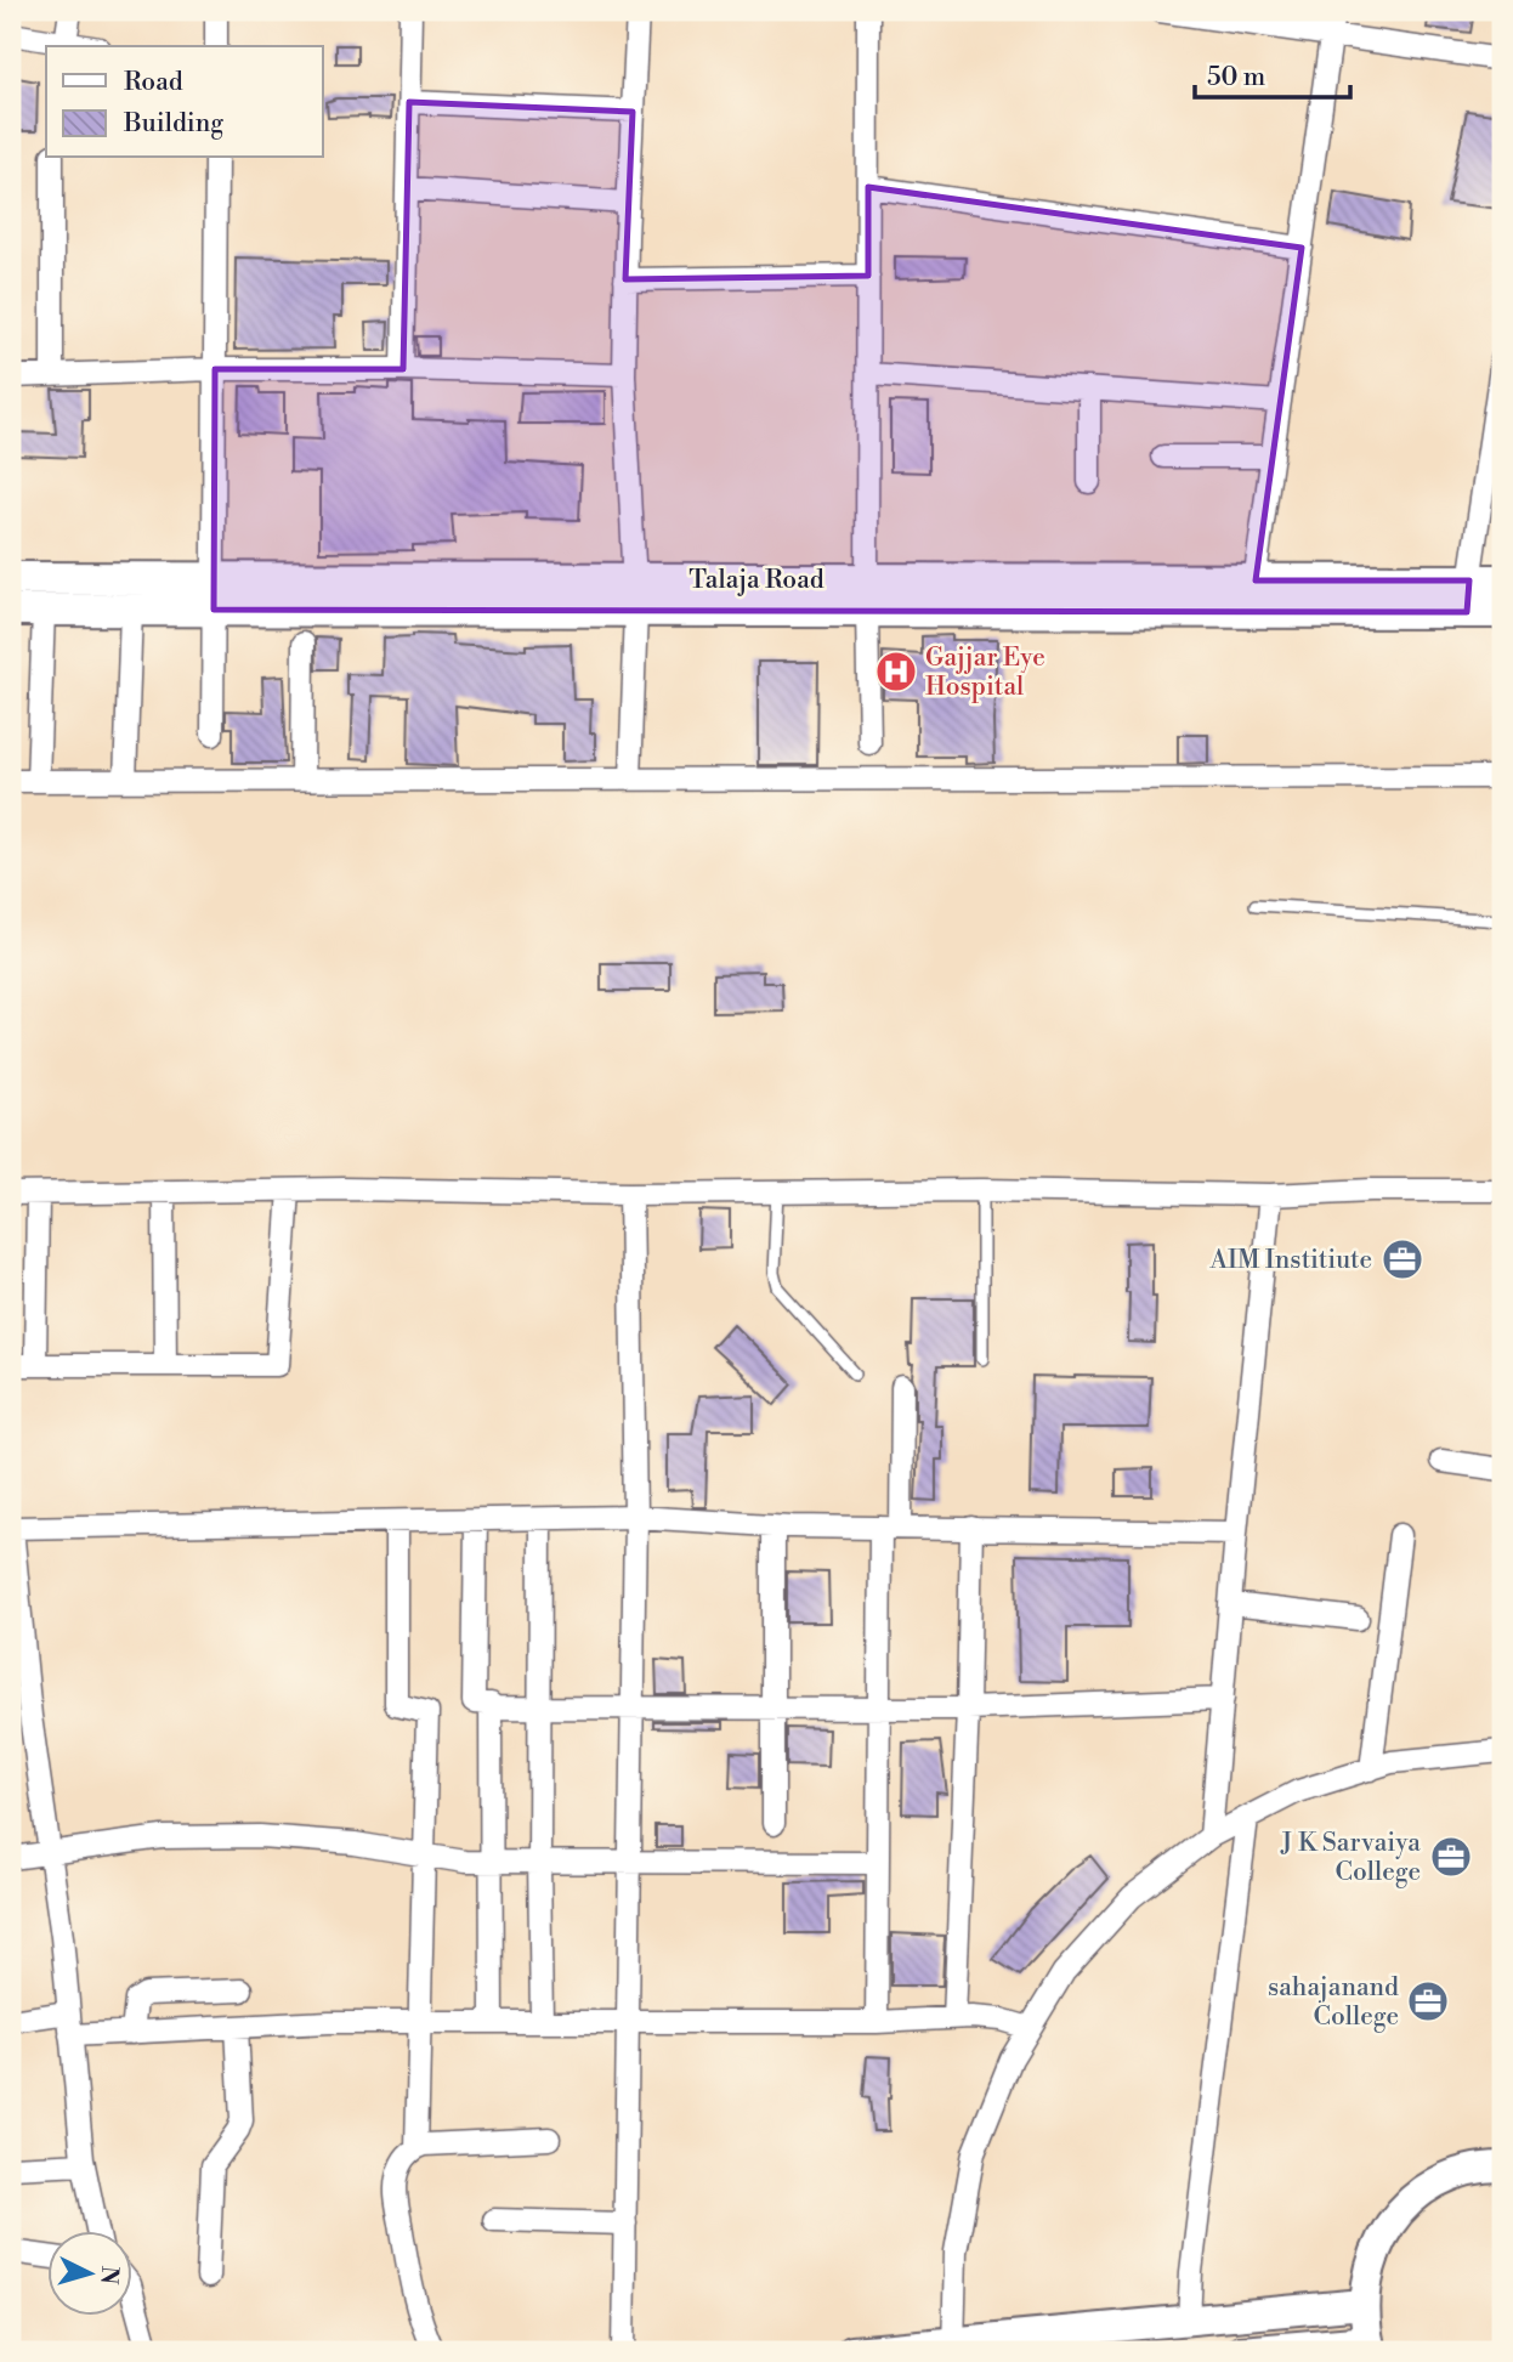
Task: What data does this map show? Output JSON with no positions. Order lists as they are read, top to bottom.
{
  "streets": {
    "main road": ["Talaja Road"]
  },
  "places": {
    "hospital": ["Gajjar Eye Hospital"],
    "office": ["AIM Institiute", "J K Sarvaiya College", "sahajanand College"]
  },
  "legend": ["Road", "Building"],
  "scale_bar": "50 m",
  "north": "right"
}
